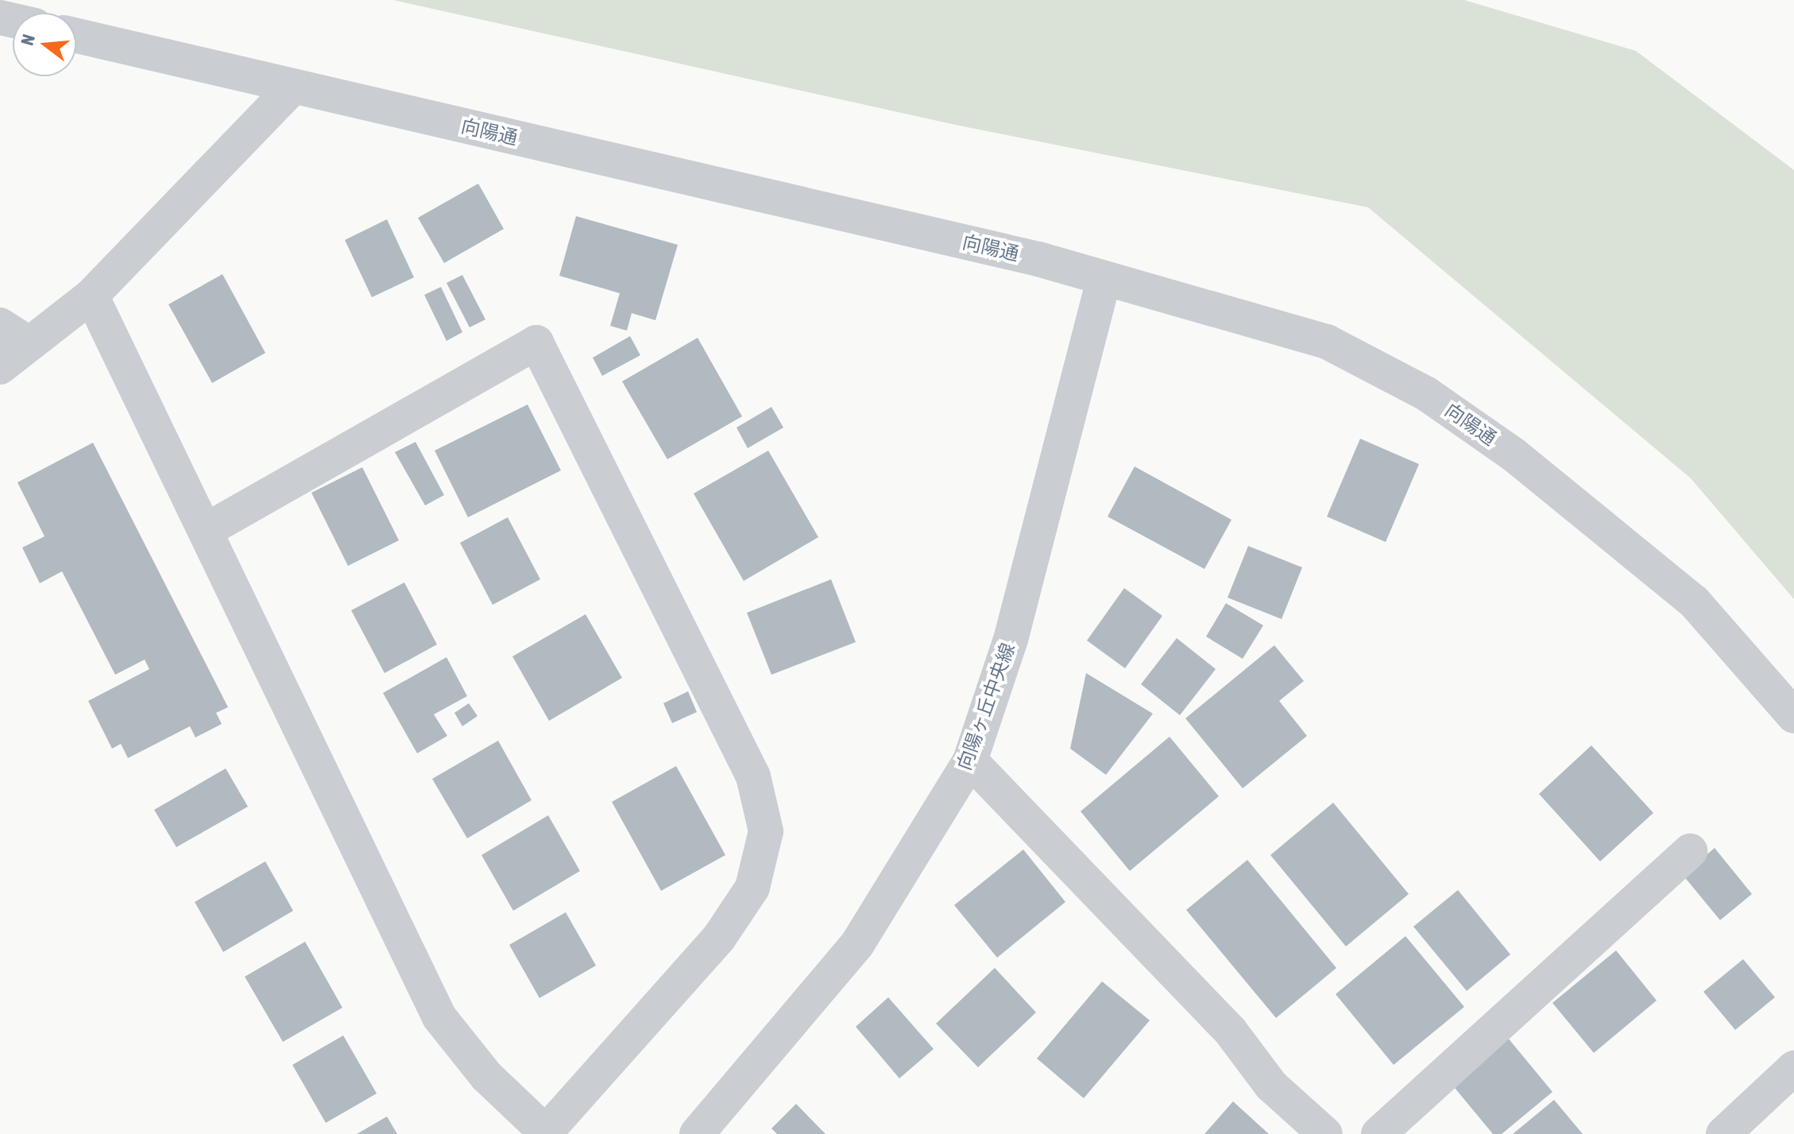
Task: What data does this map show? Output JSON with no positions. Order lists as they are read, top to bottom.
{
  "streets": {
    "street": ["向陽通", "向陽ヶ丘中央線"]
  },
  "crossings": [
    ["向陽通", "向陽ヶ丘中央線"]
  ],
  "north": "left"
}
